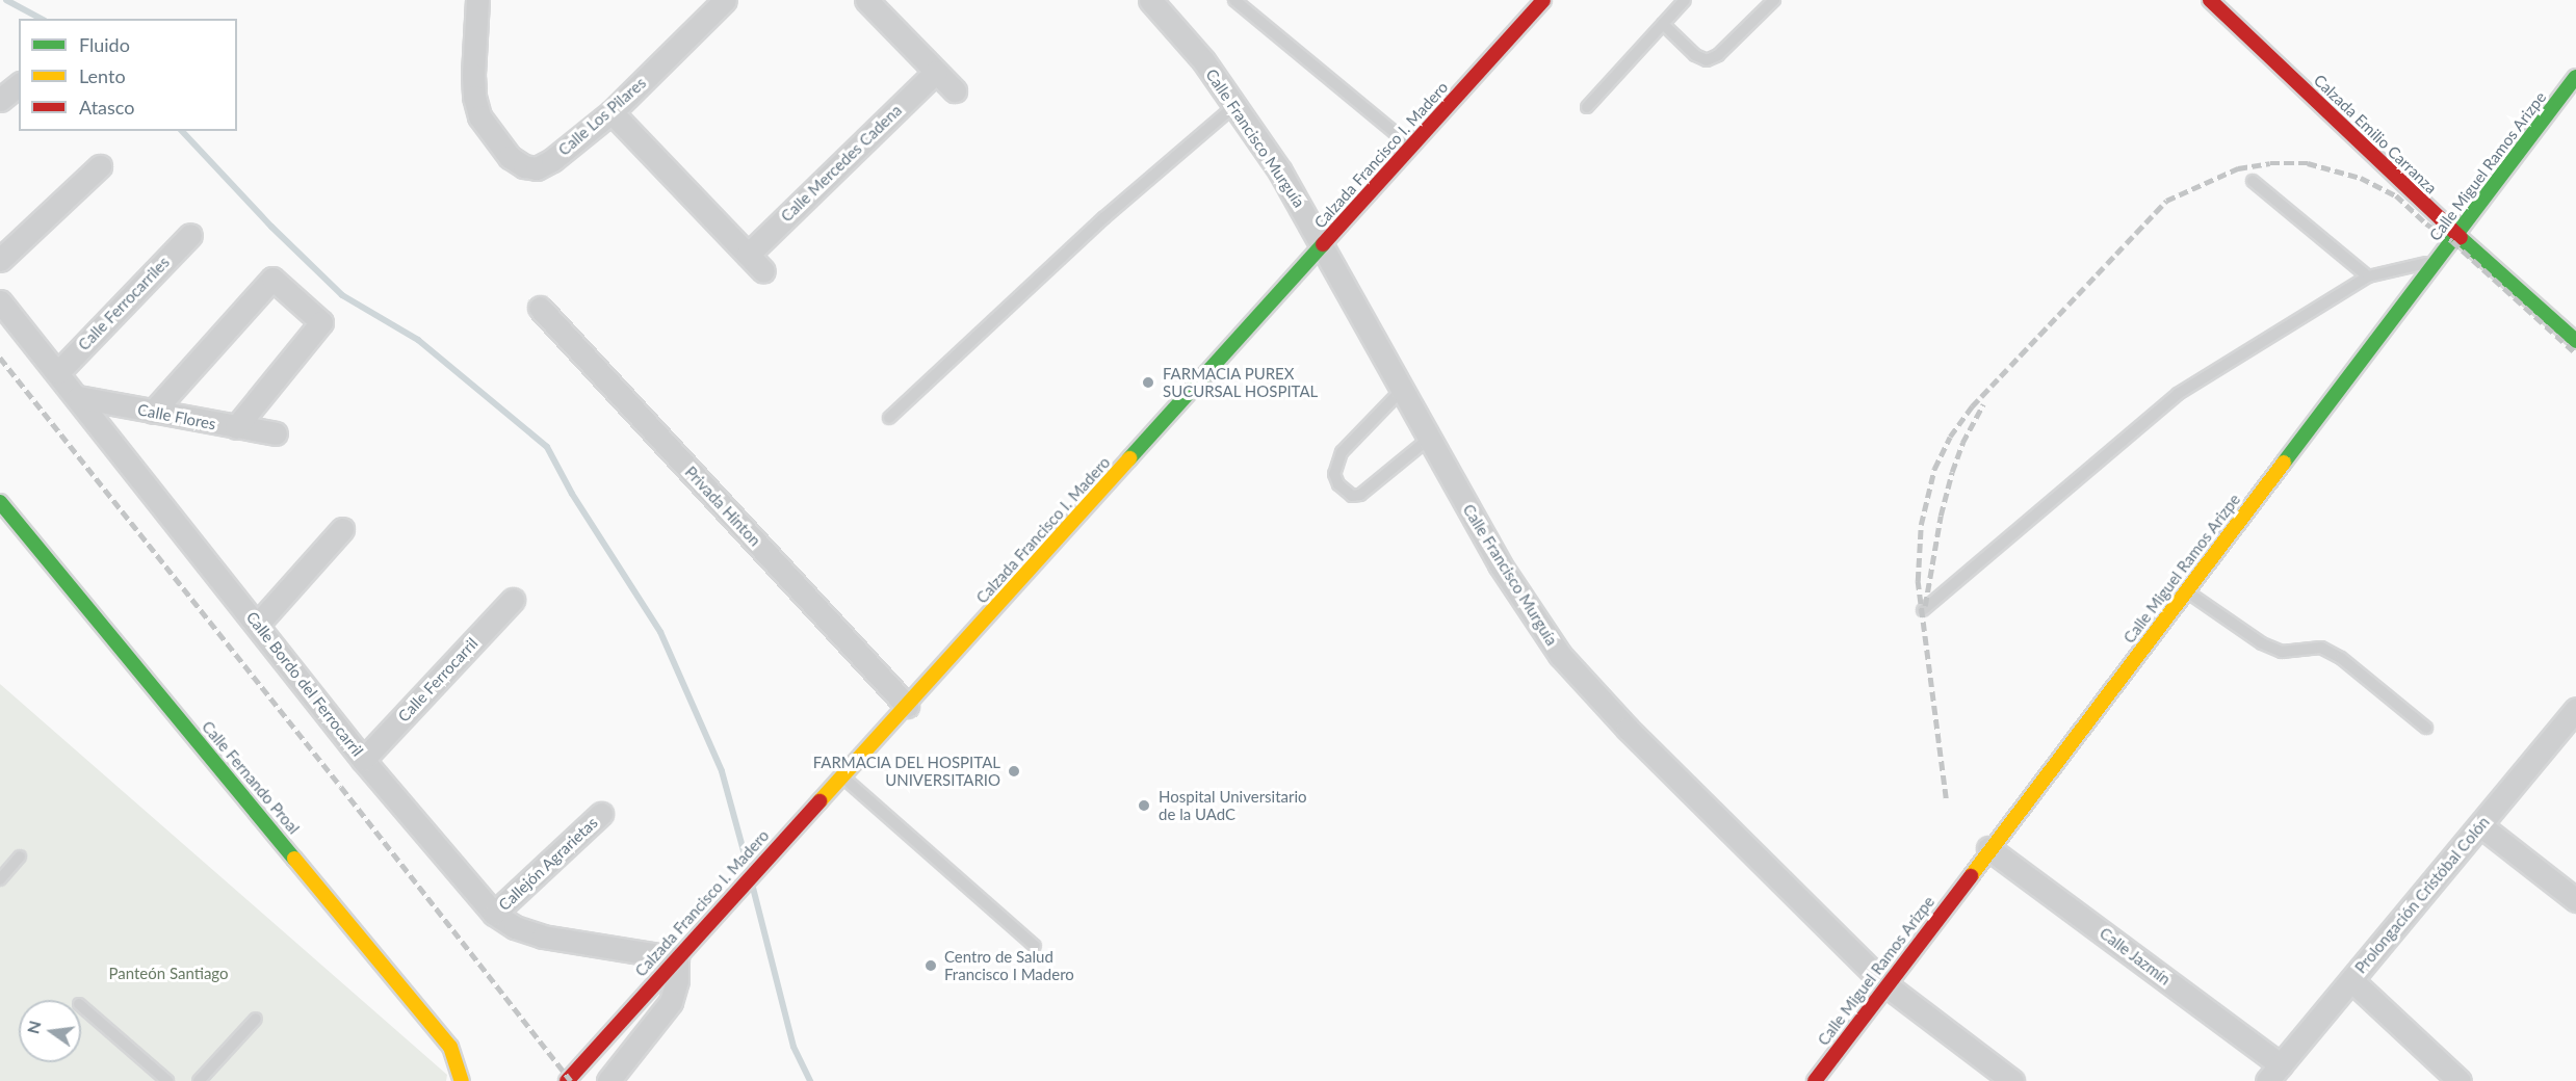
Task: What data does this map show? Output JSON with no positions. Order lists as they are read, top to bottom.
{
  "streets": {
    "main road": [
      "Calzada Emilio Carranza",
      "Calzada Francisco I. Madero",
      "Calle Miguel Ramos Arizpe",
      "Calle Fernando Proal"
    ],
    "street": [
      "Calle Los Pilares",
      "Calle Francisco Murguía",
      "Calle Mercedes Cadena",
      "Calle Ferrocarriles",
      "Calle Flores",
      "Privada Hinton",
      "Calle Ferrocarril",
      "Calle Bordo del Ferrocarril",
      "Callejón Agrarietas",
      "Prolongación Cristóbal Colón",
      "Calle Jazmín"
    ]
  },
  "crossings": [
    ["Calzada Emilio Carranza", "Calle Miguel Ramos Arizpe"],
    ["Calle Francisco Murguía", "Calzada Francisco I. Madero"],
    ["Calle Francisco Murguía", "Calle Miguel Ramos Arizpe"],
    ["Calzada Francisco I. Madero", "Privada Hinton"],
    ["Calzada Francisco I. Madero", "Calle Bordo del Ferrocarril"],
    ["Calle Miguel Ramos Arizpe", "Calle Jazmín"],
    ["Calle Ferrocarriles", "Calle Bordo del Ferrocarril"],
    ["Calle Flores", "Calle Bordo del Ferrocarril"],
    ["Calle Ferrocarril", "Calle Bordo del Ferrocarril"],
    ["Calle Bordo del Ferrocarril", "Callejón Agrarietas"],
    ["Prolongación Cristóbal Colón", "Calle Jazmín"]
  ],
  "parks": ["Panteón Santiago"],
  "places": [
    "FARMACIA PUREX SUCURSAL HOSPITAL",
    "FARMACIA DEL HOSPITAL UNIVERSITARIO",
    "Hospital Universitario de la UAdC",
    "Centro de Salud Francisco I Madero"
  ],
  "legend": ["Fluido", "Lento", "Atasco"],
  "north": "left"
}
